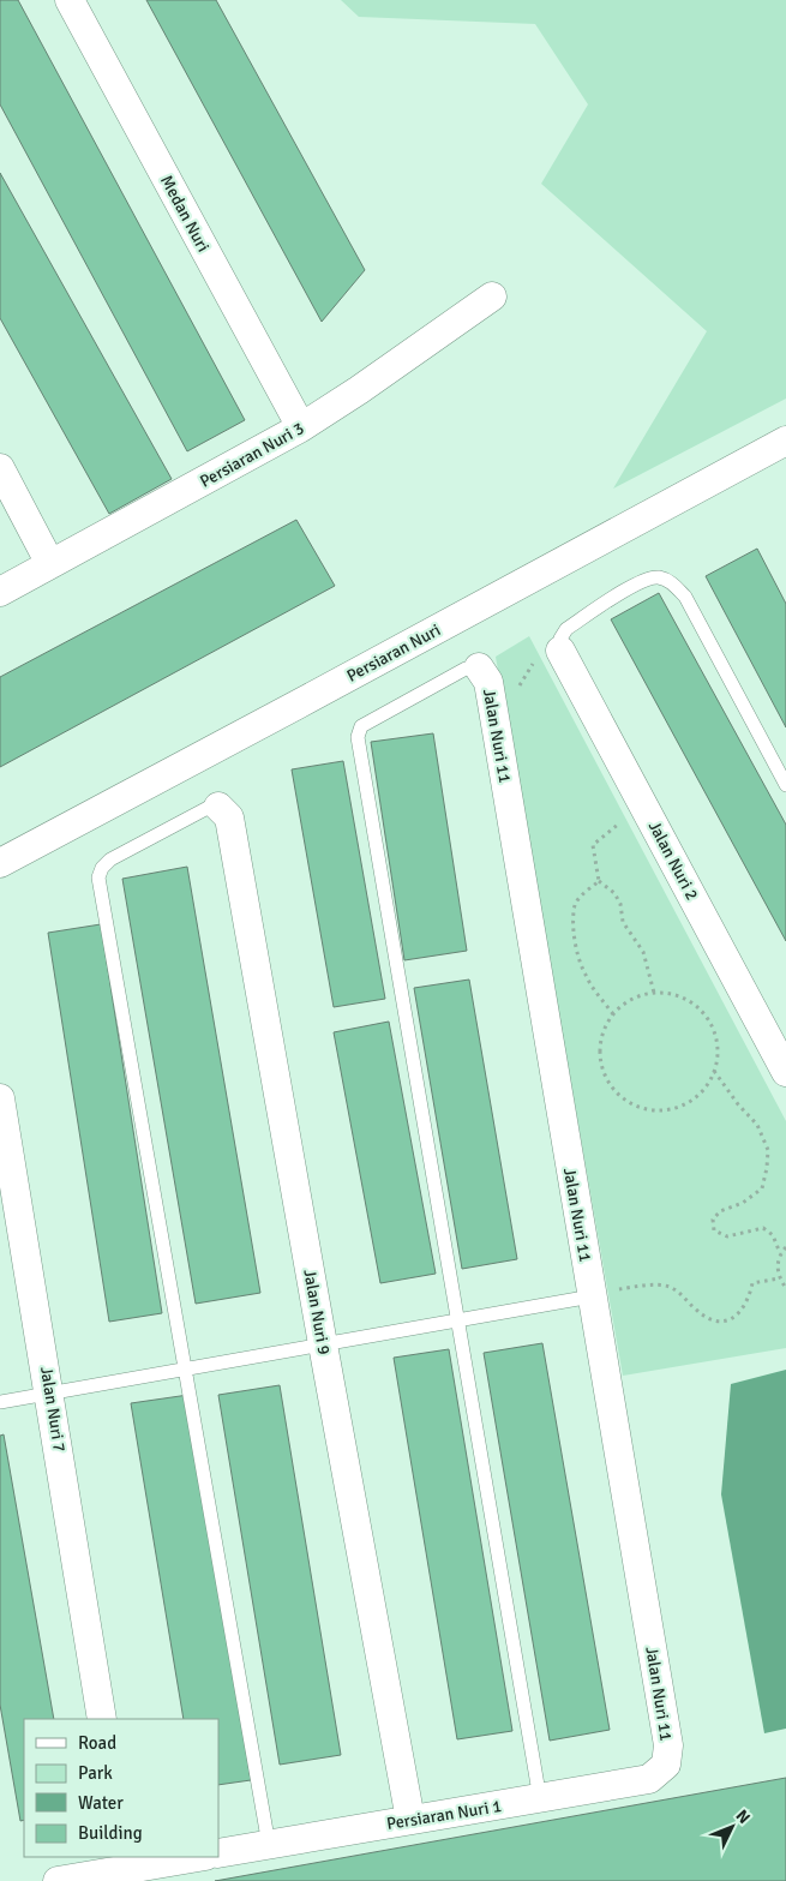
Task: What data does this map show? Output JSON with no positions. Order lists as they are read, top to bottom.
{
  "streets": {
    "street": [
      "Medan Nuri",
      "Persiaran Nuri 3",
      "Persiaran Nuri",
      "Jalan Nuri 11",
      "Jalan Nuri 2",
      "Jalan Nuri 9",
      "Jalan Nuri 7",
      "Persiaran Nuri 1"
    ]
  },
  "crossings": [
    ["Medan Nuri", "Persiaran Nuri 3"],
    ["Jalan Nuri 11", "Persiaran Nuri 1"],
    ["Jalan Nuri 9", "Persiaran Nuri 1"]
  ],
  "legend": [
    "Road",
    "Park",
    "Water",
    "Building"
  ],
  "north": "top right"
}
